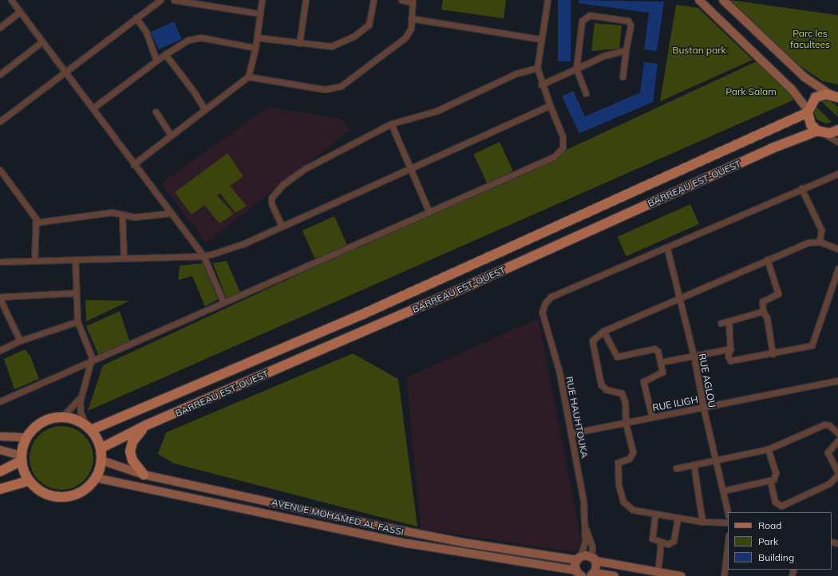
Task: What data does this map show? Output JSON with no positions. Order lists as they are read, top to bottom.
{
  "streets": {
    "main road": ["BARREAU EST-OUEST"],
    "street": [
      "RUE AGLOU",
      "RUE ILIGH",
      "RUE HAUHTOUKA",
      "AVENUE MOHAMED AL FASSI"
    ]
  },
  "crossings": [
    ["BARREAU EST-OUEST", "AVENUE MOHAMED AL FASSI"],
    ["RUE AGLOU", "RUE ILIGH"],
    ["RUE AGLOU", "RUE HAUHTOUKA"],
    ["RUE ILIGH", "RUE HAUHTOUKA"],
    ["RUE HAUHTOUKA", "AVENUE MOHAMED AL FASSI"]
  ],
  "parks": ["Parc les facultees", "Bustan park", "Park Salam"],
  "legend": ["Road", "Park", "Building"]
}
